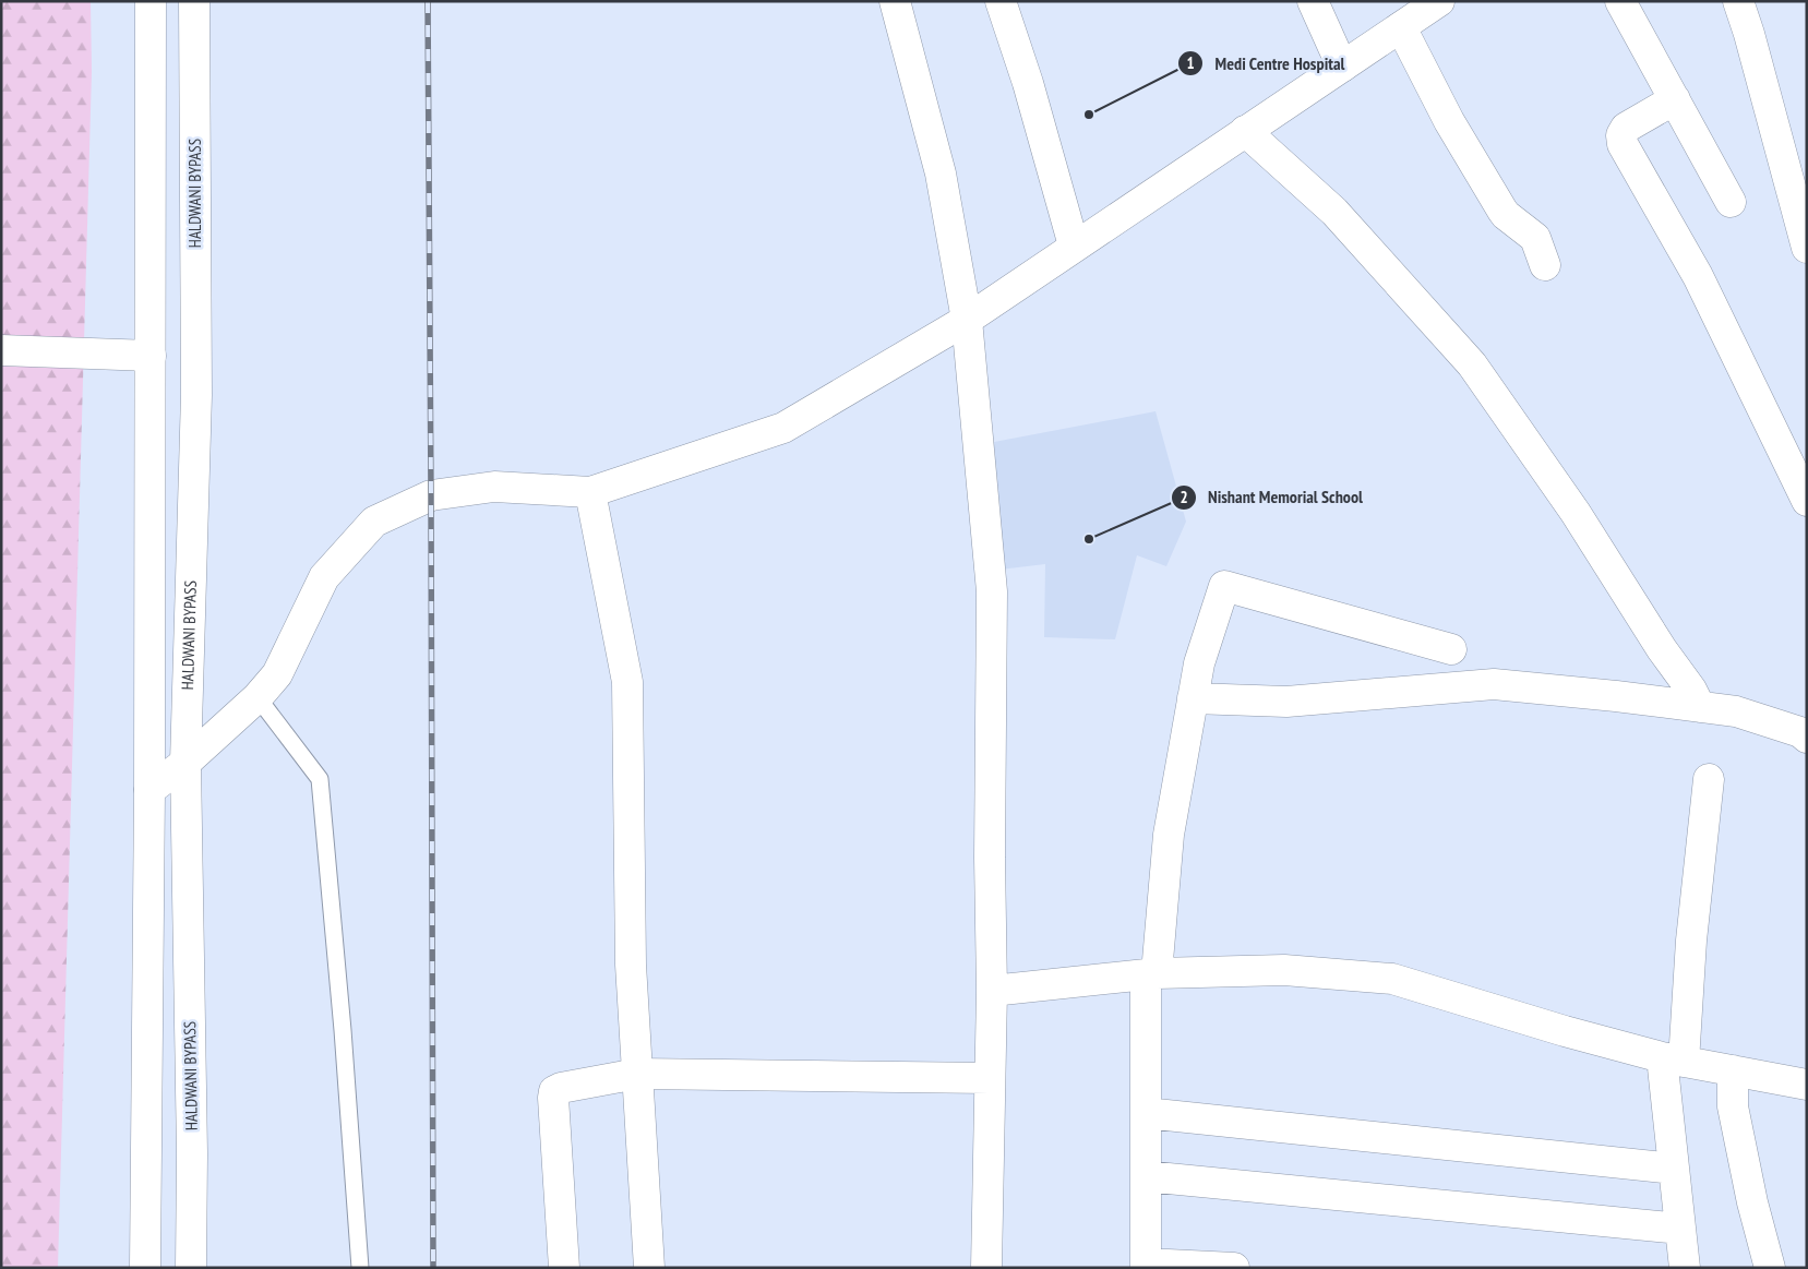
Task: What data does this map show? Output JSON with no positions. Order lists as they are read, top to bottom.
{
  "streets": {
    "street": ["HALDWANI BYPASS"]
  },
  "places": ["Medi Centre Hospital", "Nishant Memorial School"]
}
